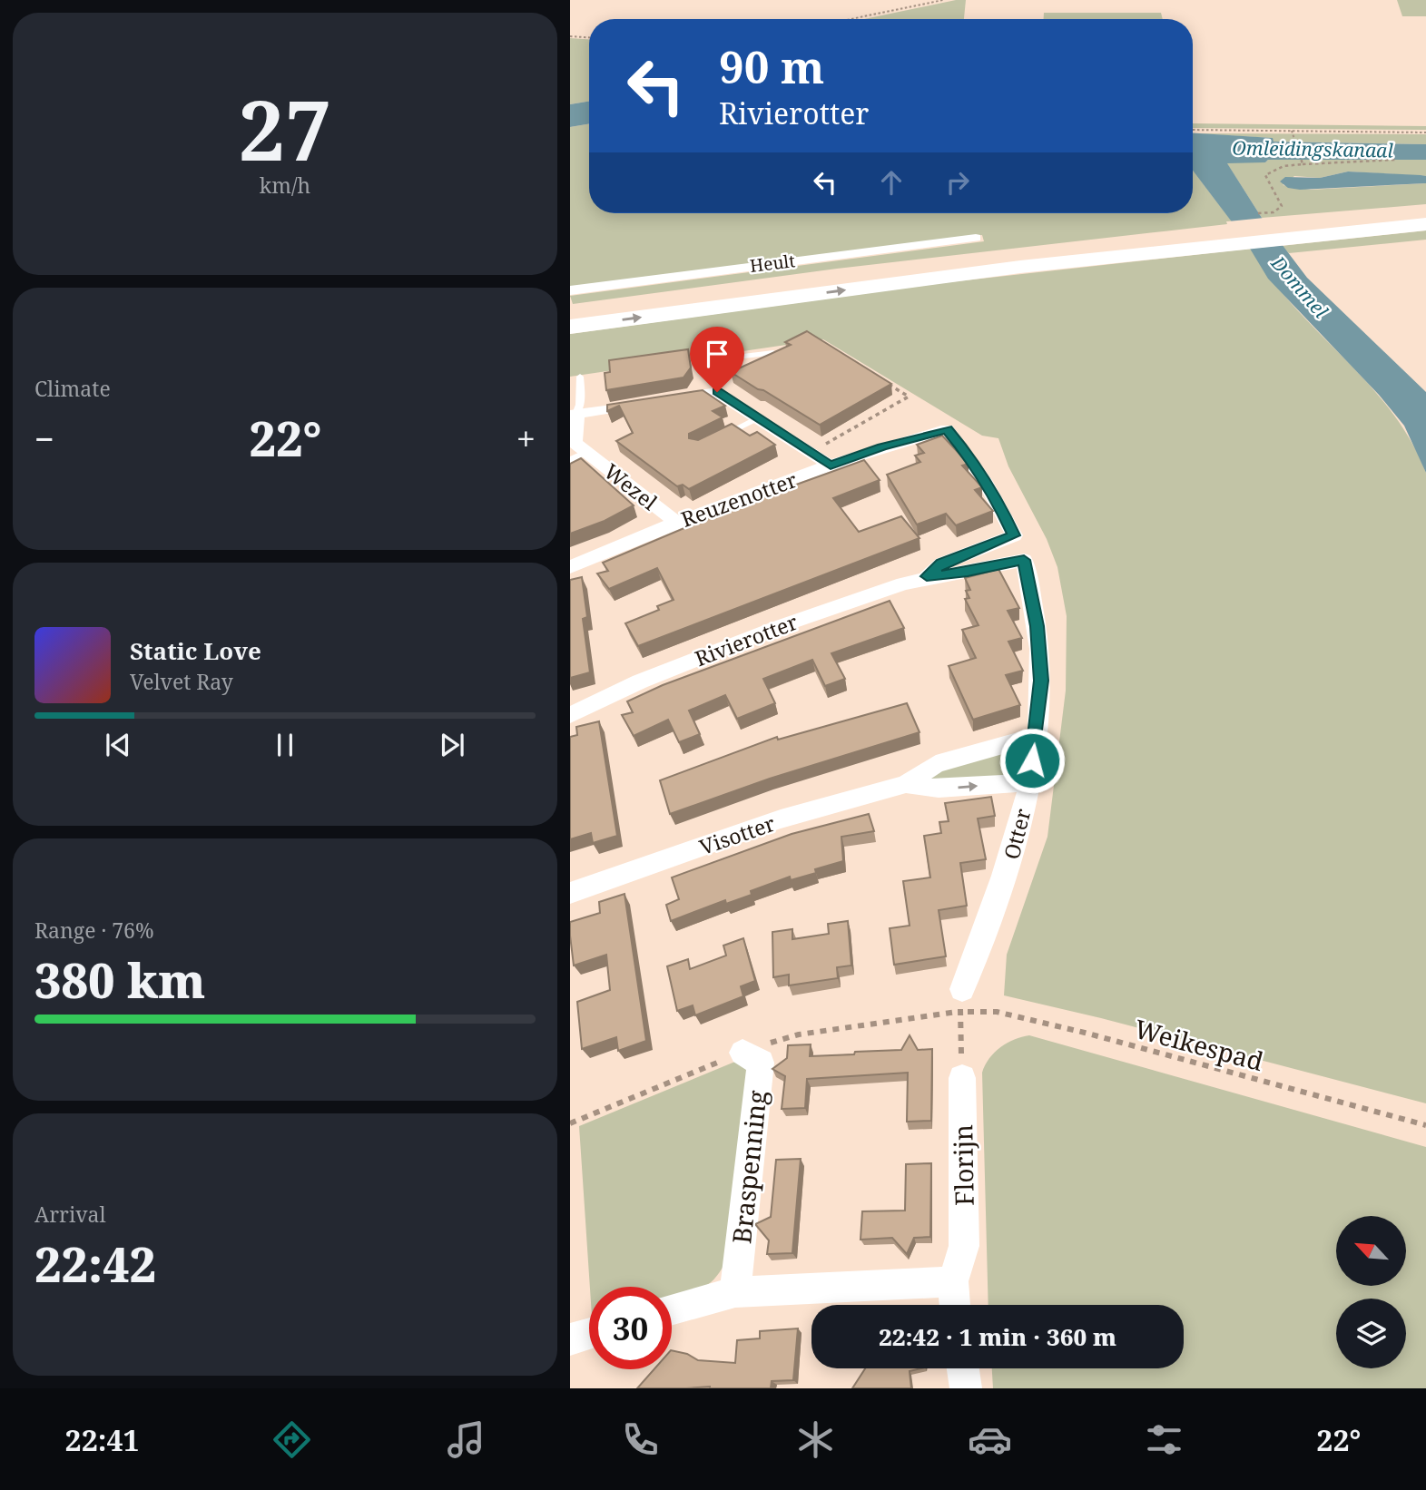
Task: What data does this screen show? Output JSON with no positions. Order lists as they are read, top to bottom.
{
  "streets": {
    "street": [
      "Heult",
      "Wezel",
      "Reuzenotter",
      "Rivierotter",
      "Otter",
      "Visotter",
      "Florijn",
      "Braspenning"
    ],
    "path": ["Weikespad"]
  },
  "crossings": [
    ["Wezel", "Reuzenotter"],
    ["Reuzenotter", "Rivierotter"],
    ["Rivierotter", "Otter"],
    ["Otter", "Visotter"],
    ["Otter", "Weikespad"]
  ],
  "water": ["Omleidingskanaal", "Dommel"],
  "north": "top left",
  "page": {
    "tile": [
      ["27", "km/h"],
      "Climate",
      ["Range · 76%", "380 km"],
      ["Arrival", "22:42"]
    ],
    "turn": ["90 m", "Rivierotter"],
    "heat": ["−", "22°", "+"],
    "song": ["Static Love", "Velvet Ray"],
    "limit": "30",
    "trip": "22:42 · 1 min · 360 m",
    "tabs": ["22:41", "22°"]
  }
}
